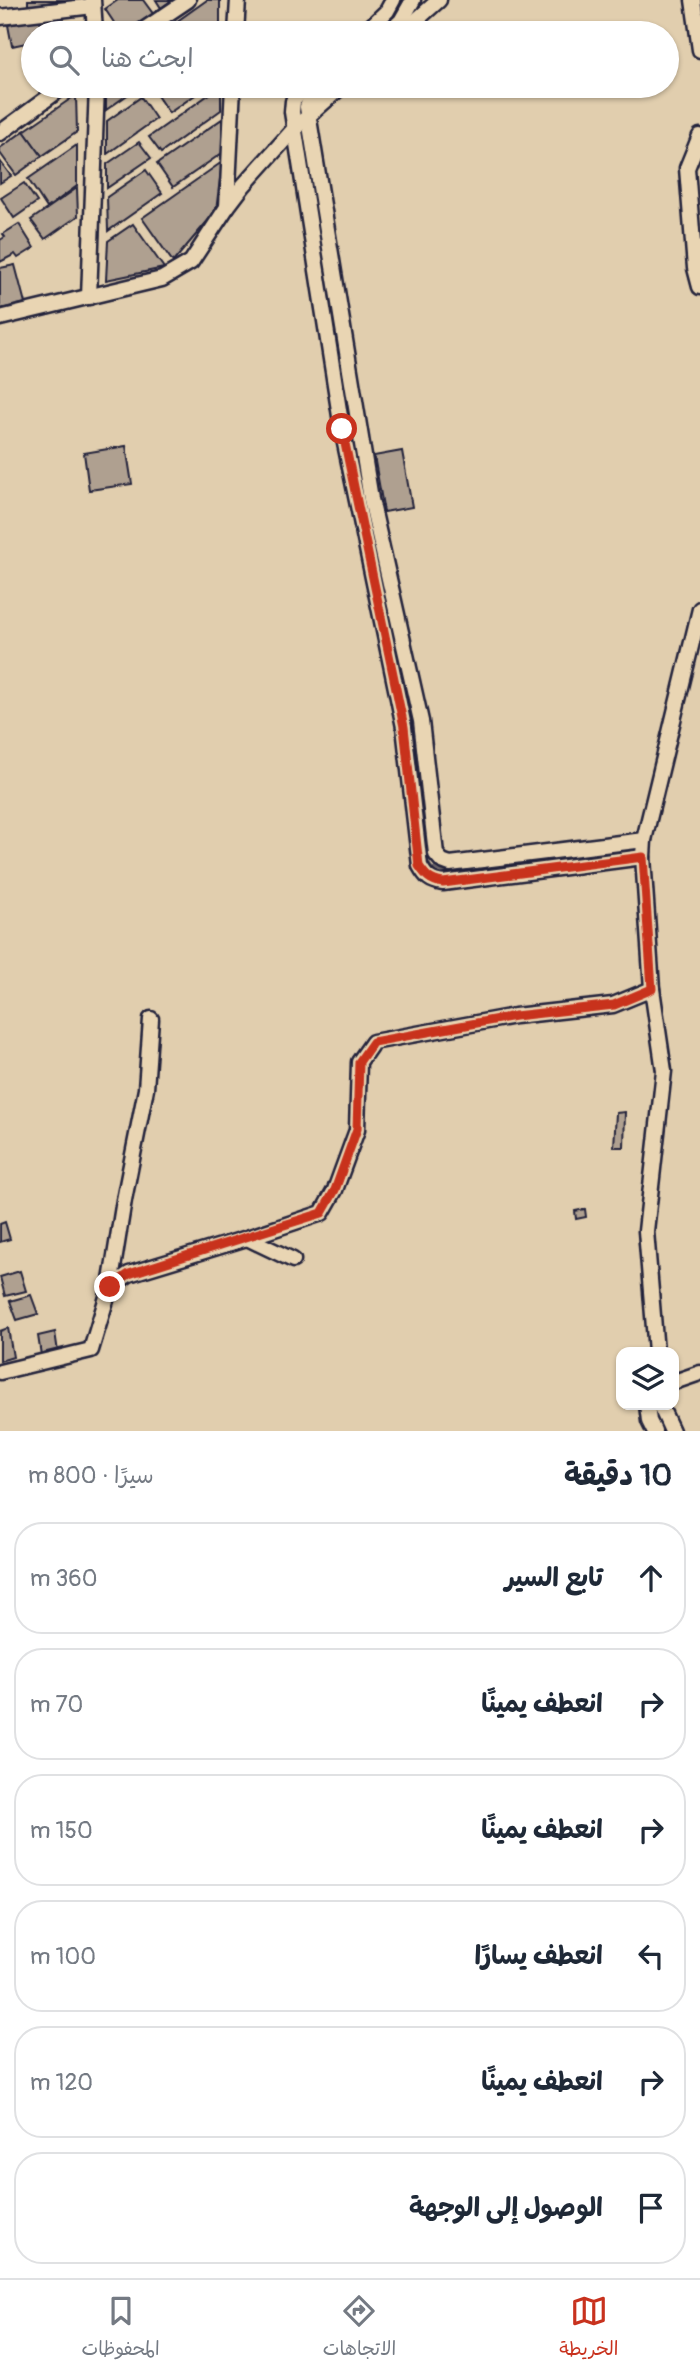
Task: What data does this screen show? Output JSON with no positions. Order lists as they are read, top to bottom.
{
  "page": {
    "search": "ابحث هنا",
    "heading": ["10 دقيقة", "سيرًا · 800 m"],
    "list": [
      ["تابع السير", "360 m"],
      ["انعطف يمينًا", "70 m"],
      ["انعطف يمينًا", "150 m"],
      ["انعطف يسارًا", "100 m"],
      ["انعطف يمينًا", "120 m"],
      "الوصول إلى الوجهة"
    ],
    "nav": ["الخريطة", "الاتجاهات", "المحفوظات"]
  }
}
